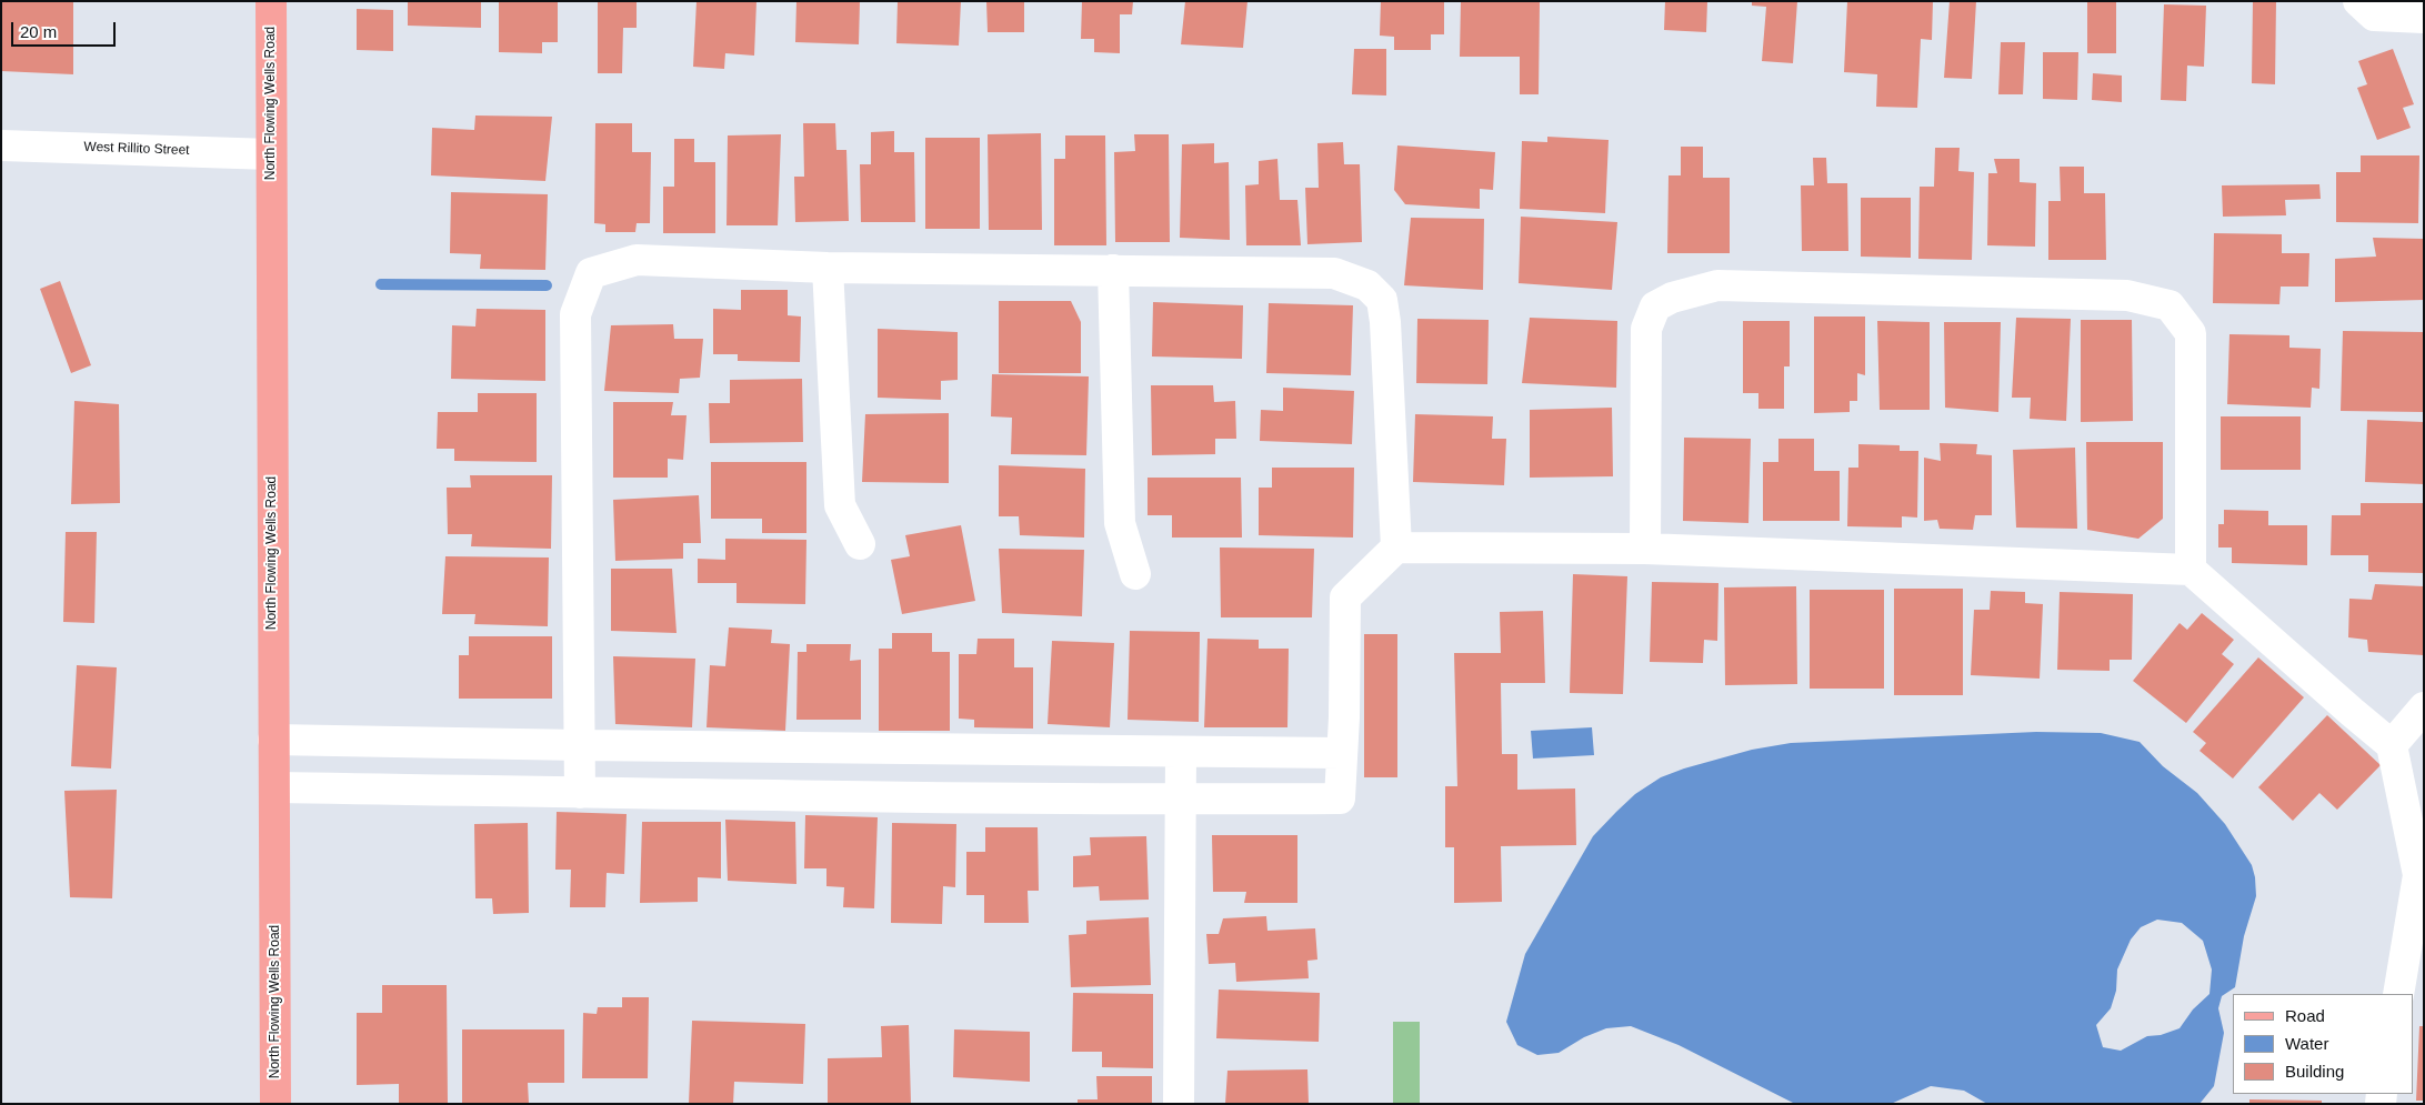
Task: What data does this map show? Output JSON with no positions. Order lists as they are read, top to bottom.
{
  "streets": {
    "main road": ["North Flowing Wells Road"],
    "street": ["West Rillito Street"]
  },
  "crossings": [
    ["North Flowing Wells Road", "West Rillito Street"]
  ],
  "legend": ["Road", "Water", "Building"],
  "scale_bar": "20 m"
}
